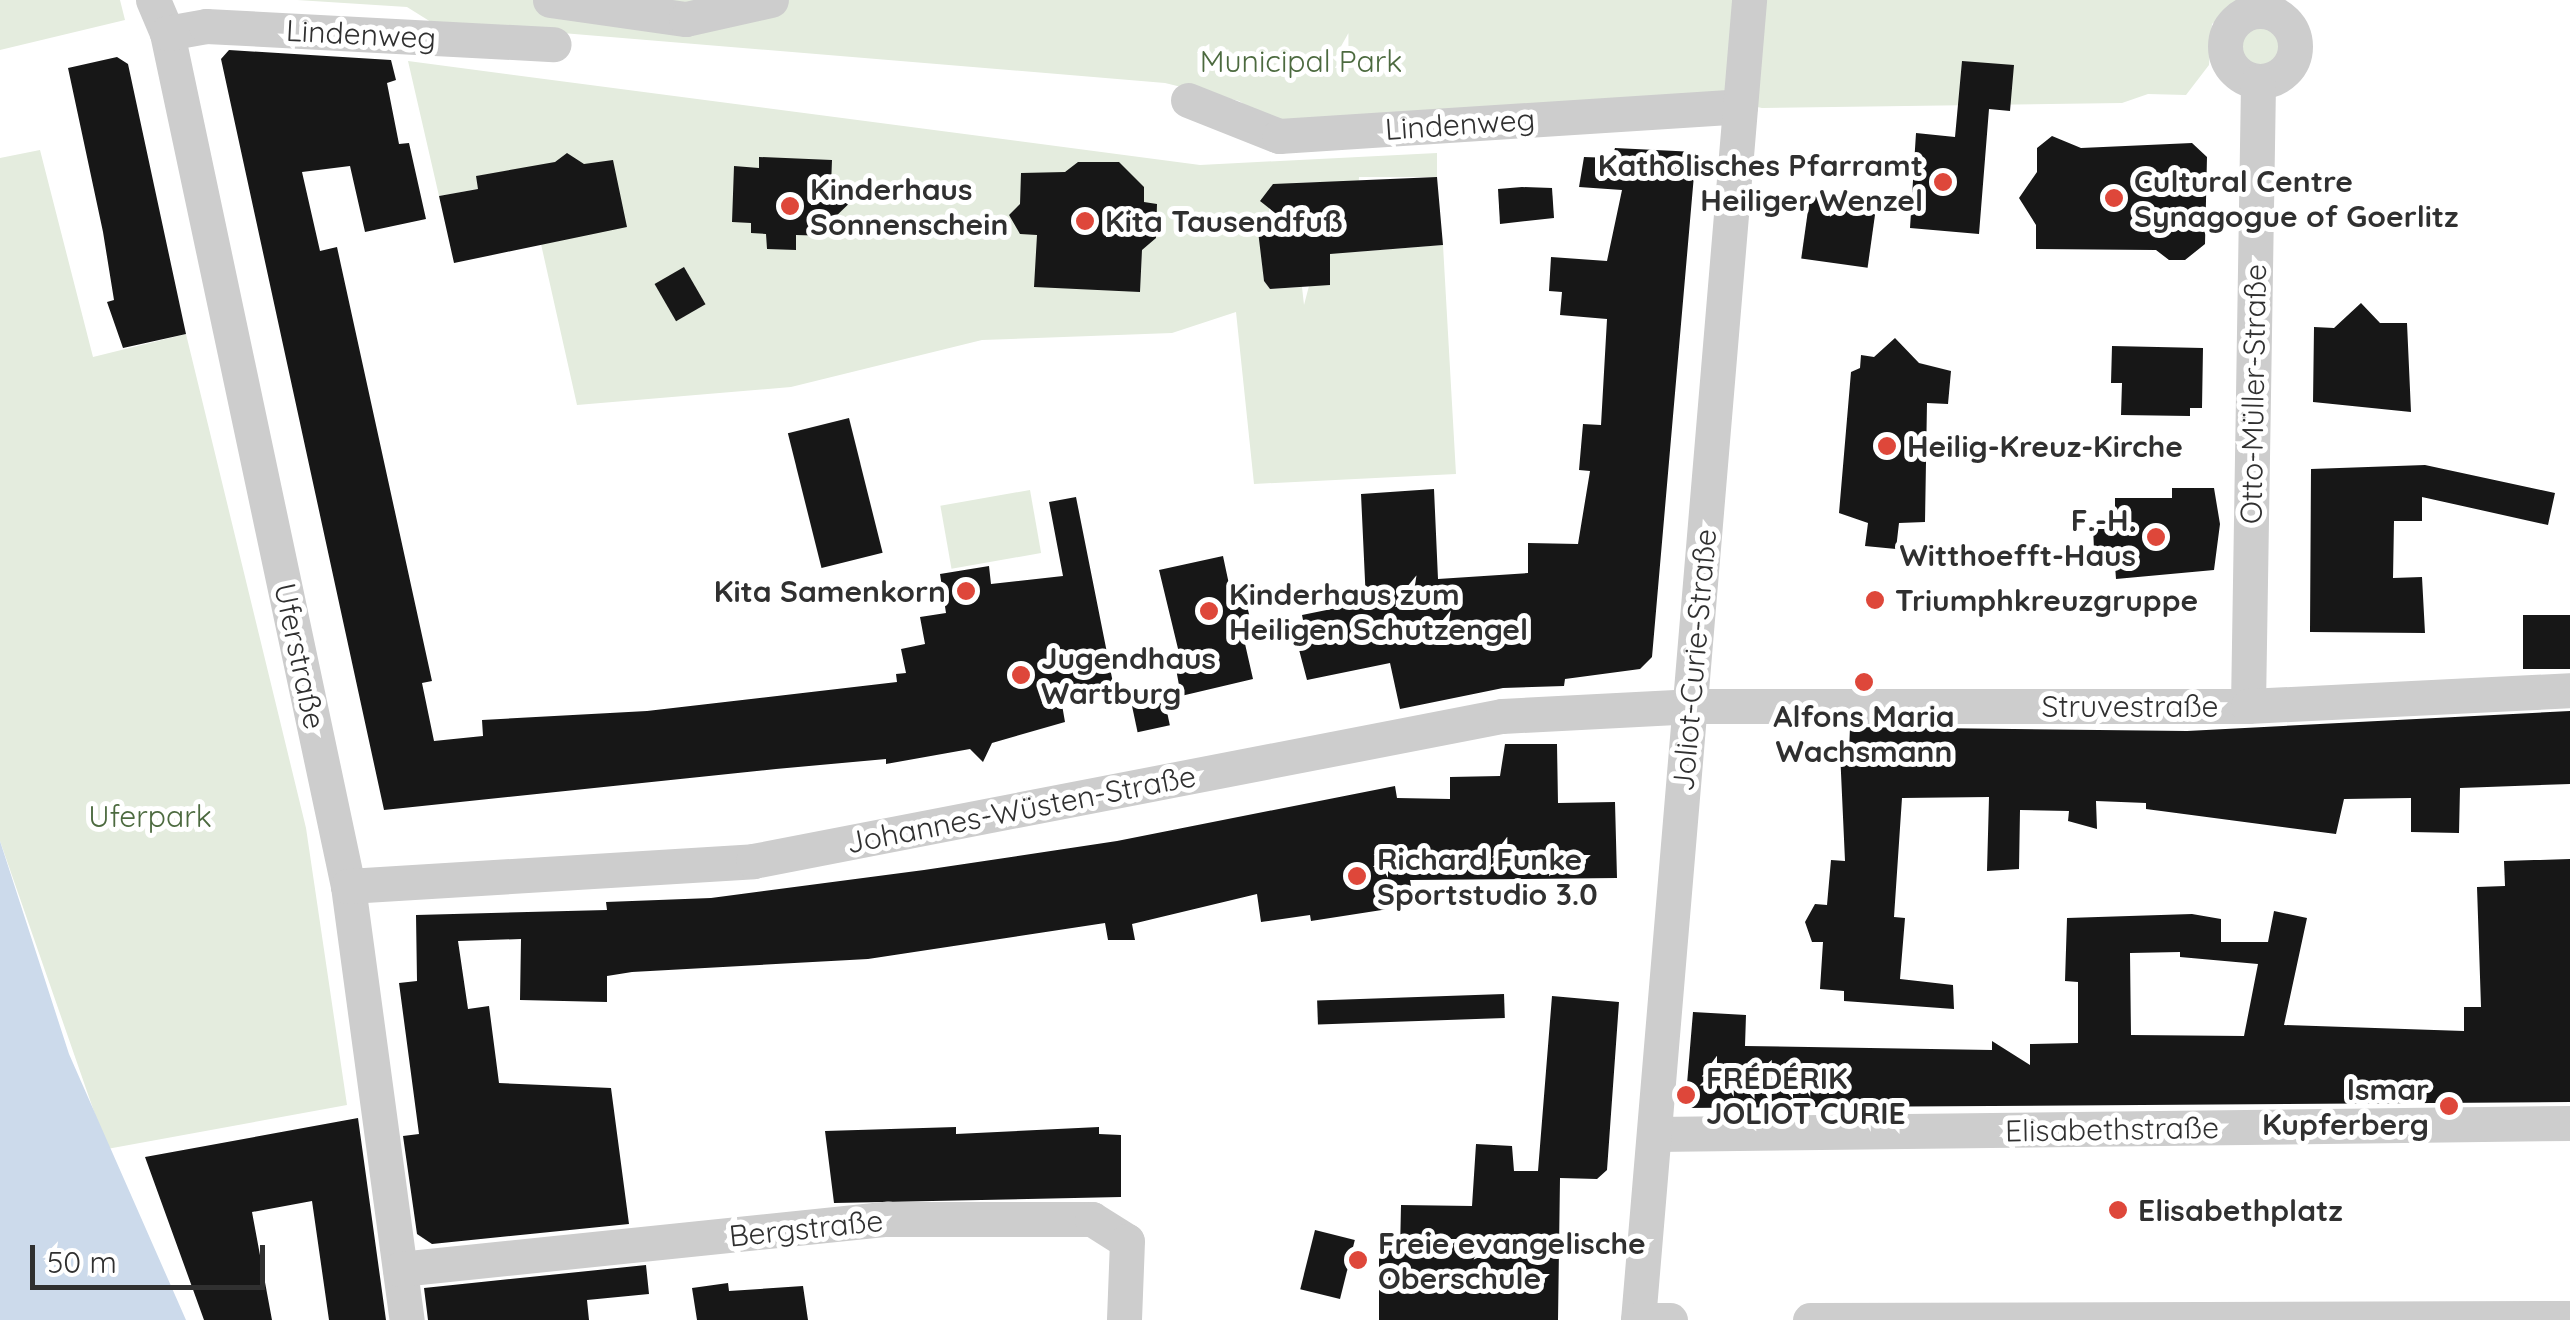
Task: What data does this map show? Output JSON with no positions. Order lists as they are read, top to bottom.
{
  "streets": {
    "street": [
      "Lindenweg",
      "Otto-Müller-Straße",
      "Uferstraße",
      "Joliot-Curie-Straße",
      "Struvestraße",
      "Johannes-Wüsten-Straße",
      "Elisabethstraße",
      "Bergstraße"
    ]
  },
  "crossings": [
    ["Lindenweg", "Uferstraße"],
    ["Lindenweg", "Joliot-Curie-Straße"],
    ["Otto-Müller-Straße", "Struvestraße"],
    ["Uferstraße", "Johannes-Wüsten-Straße"],
    ["Uferstraße", "Bergstraße"],
    ["Joliot-Curie-Straße", "Struvestraße"],
    ["Joliot-Curie-Straße", "Johannes-Wüsten-Straße"],
    ["Joliot-Curie-Straße", "Elisabethstraße"],
    ["Struvestraße", "Johannes-Wüsten-Straße"]
  ],
  "parks": ["Municipal Park", "Uferpark"],
  "places": [
    "Katholisches Pfarramt Heiliger Wenzel",
    "Cultural Centre Synagogue of Goerlitz",
    "Kinderhaus Sonnenschein",
    "Kita Tausendfuß",
    "Heilig-Kreuz-Kirche",
    "F.-H. Witthoefft-Haus",
    "Kita Samenkorn",
    "Triumphkreuzgruppe",
    "Kinderhaus zum Heiligen Schutzengel",
    "Jugendhaus Wartburg",
    "Alfons Maria Wachsmann",
    "Richard Funke Sportstudio 3.0",
    "FRÉDÉRIK JOLIOT CURIE",
    "Ismar Kupferberg",
    "Elisabethplatz",
    "Freie evangelische Oberschule"
  ],
  "scale_bar": "50 m"
}
